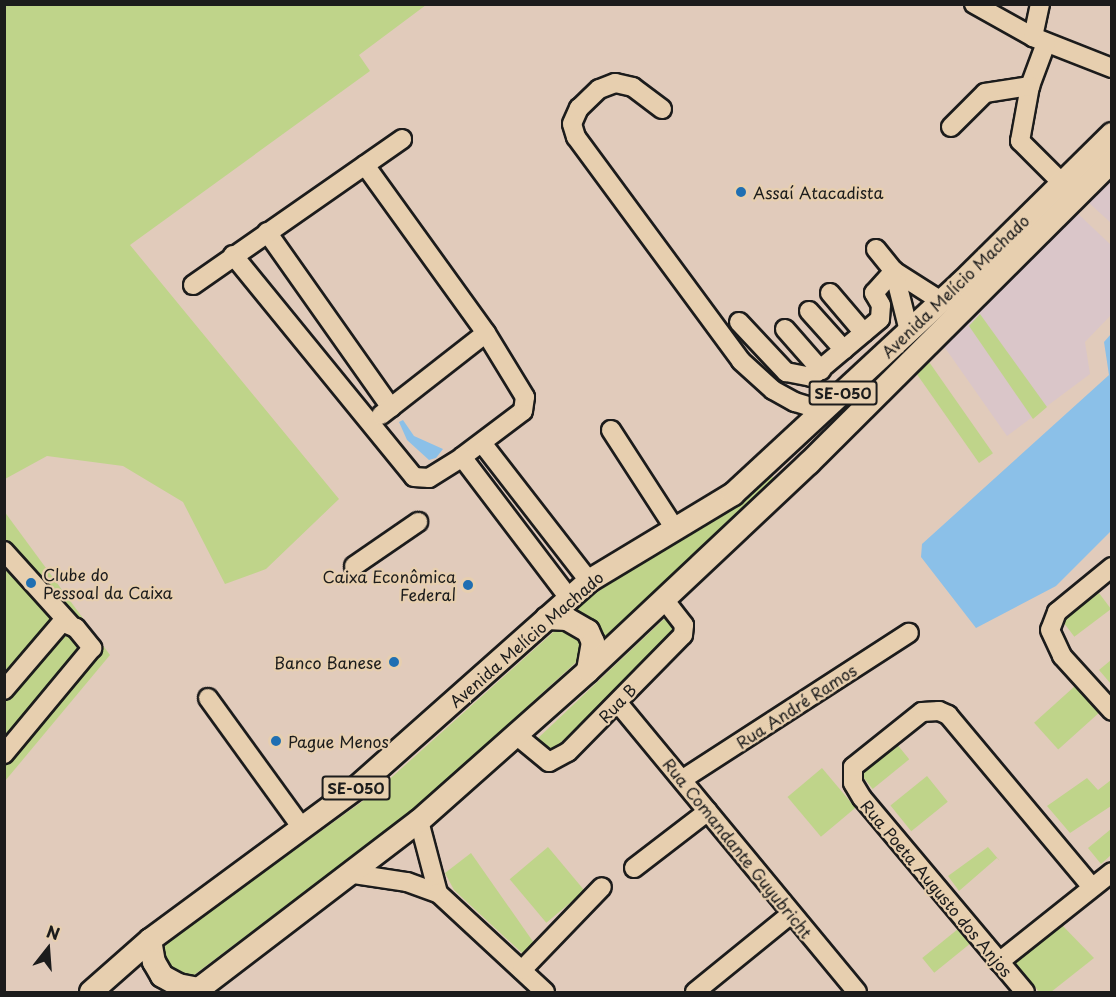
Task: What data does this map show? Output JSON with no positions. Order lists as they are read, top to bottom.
{
  "streets": {
    "main road": ["Avenida Melício Machado", "SE-050"],
    "street": [
      "Rua B",
      "Rua André Ramos",
      "Rua Comandante Guyubricht",
      "Rua Poeta Augusto dos Anjos"
    ]
  },
  "crossings": [
    ["Avenida Melício Machado", "Rua B"],
    ["Rua B", "Rua Comandante Guyubricht"],
    ["Rua André Ramos", "Rua Comandante Guyubricht"]
  ],
  "places": [
    "Assaí Atacadista",
    "Clube do Pessoal da Caixa",
    "Caixa Econômica Federal",
    "Banco Banese",
    "Pague Menos"
  ],
  "north": "top"
}
